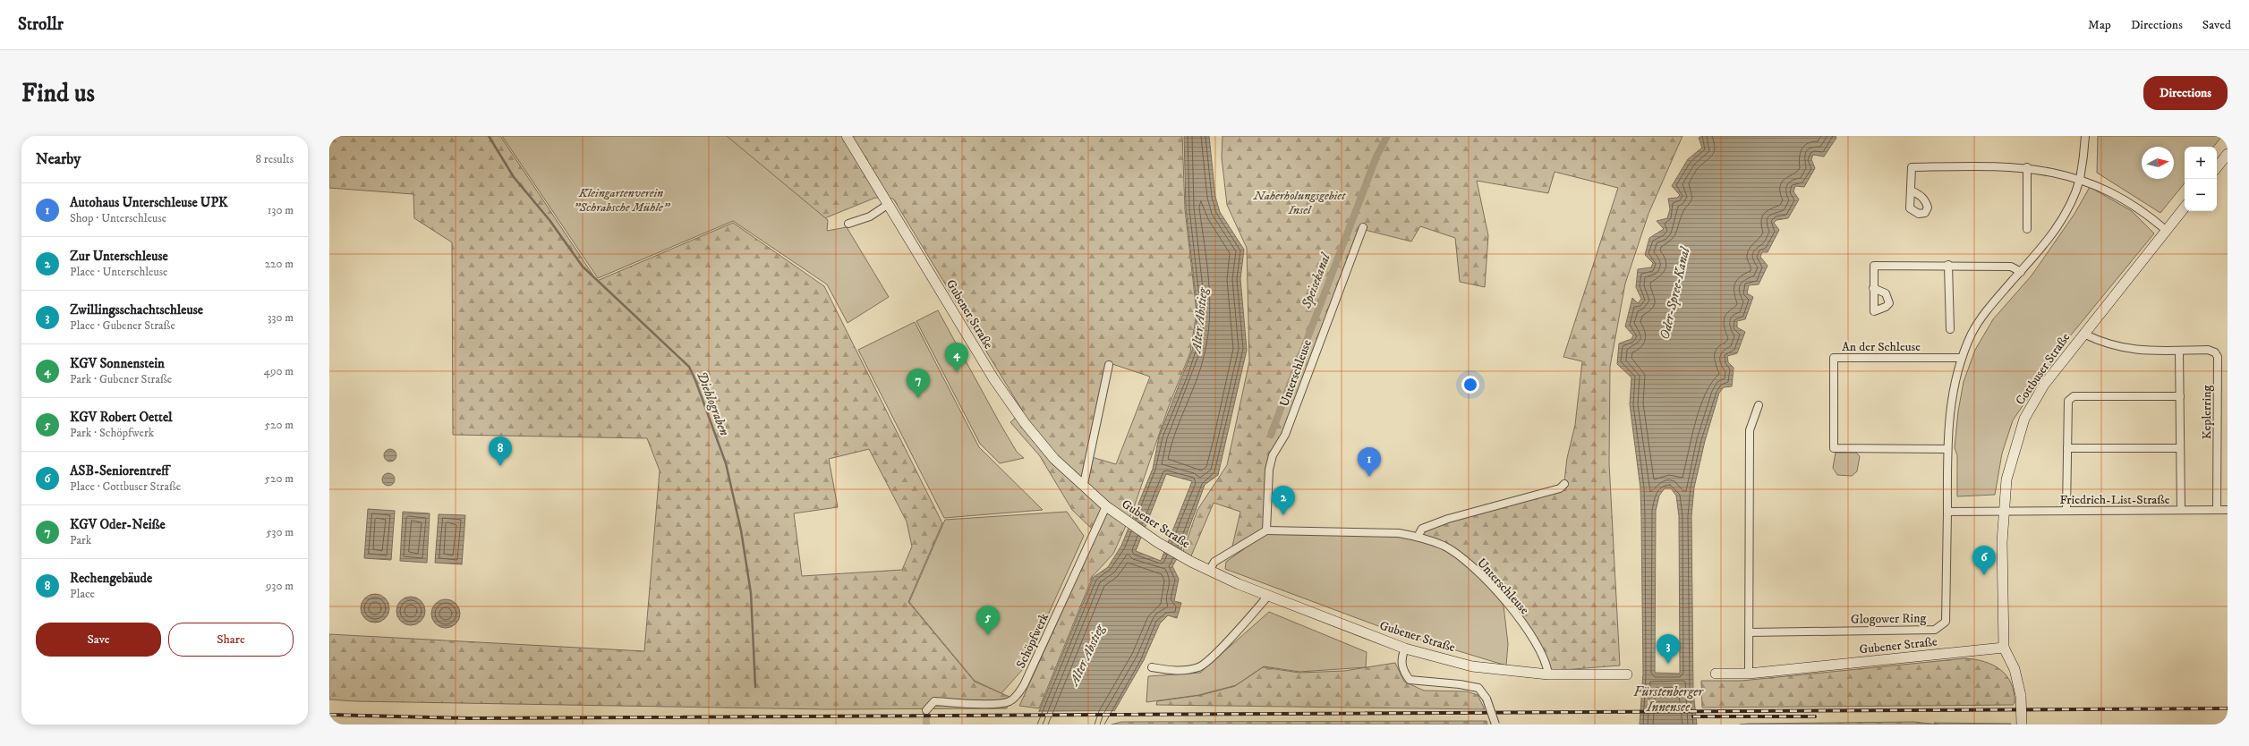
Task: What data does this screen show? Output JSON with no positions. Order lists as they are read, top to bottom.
{
  "streets": {
    "main road": ["Gubener Straße", "Cottbuser Straße"],
    "street": [
      "An der Schleuse",
      "Unterschleuse",
      "Keplerring",
      "Friedrich-List-Straße",
      "Glogower Ring",
      "Schöpfwerk"
    ]
  },
  "crossings": [
    ["Gubener Straße", "Cottbuser Straße"],
    ["Gubener Straße", "Unterschleuse"],
    ["Gubener Straße", "Schöpfwerk"],
    ["Cottbuser Straße", "Keplerring"],
    ["Cottbuser Straße", "Friedrich-List-Straße"],
    ["Keplerring", "Friedrich-List-Straße"]
  ],
  "water": [
    "Speisekanal",
    "Oder-Spree-Kanal",
    "Alter Abstieg",
    "Diehlograben",
    "Fürstenberger Innensee"
  ],
  "parks": ["Kleingartenverein \"Schrabsche Mühle\"", "Naherholungsgebiet Insel"],
  "north": "right",
  "page": {
    "header": "Strollr",
    "nav": ["Map", "Directions", "Saved"],
    "buttons": [
      "Directions",
      ["Save", "Share"]
    ],
    "title": "Find us",
    "heading": ["Nearby", "8 results"],
    "map_buttons": ["+", "−"],
    "list": [
      {
        "mark": "1",
        "name": "Autohaus Unterschleuse UPK",
        "note": "Shop · Unterschleuse",
        "value": "130 m"
      },
      {
        "mark": "2",
        "name": "Zur Unterschleuse",
        "note": "Place · Unterschleuse",
        "value": "220 m"
      },
      {
        "mark": "3",
        "name": "Zwillingsschachtschleuse",
        "note": "Place · Gubener Straße",
        "value": "330 m"
      },
      {
        "mark": "4",
        "name": "KGV Sonnenstein",
        "note": "Park · Gubener Straße",
        "value": "490 m"
      },
      {
        "mark": "5",
        "name": "KGV Robert Oettel",
        "note": "Park · Schöpfwerk",
        "value": "520 m"
      },
      {
        "mark": "6",
        "name": "ASB-Seniorentreff",
        "note": "Place · Cottbuser Straße",
        "value": "520 m"
      },
      {
        "mark": "7",
        "name": "KGV Oder-Neiße",
        "note": "Park",
        "value": "530 m"
      },
      {
        "mark": "8",
        "name": "Rechengebäude",
        "note": "Place",
        "value": "930 m"
      }
    ],
    "pins": [
      "4",
      "7",
      "8",
      "1",
      "2",
      "6",
      "5",
      "3"
    ]
  }
}
